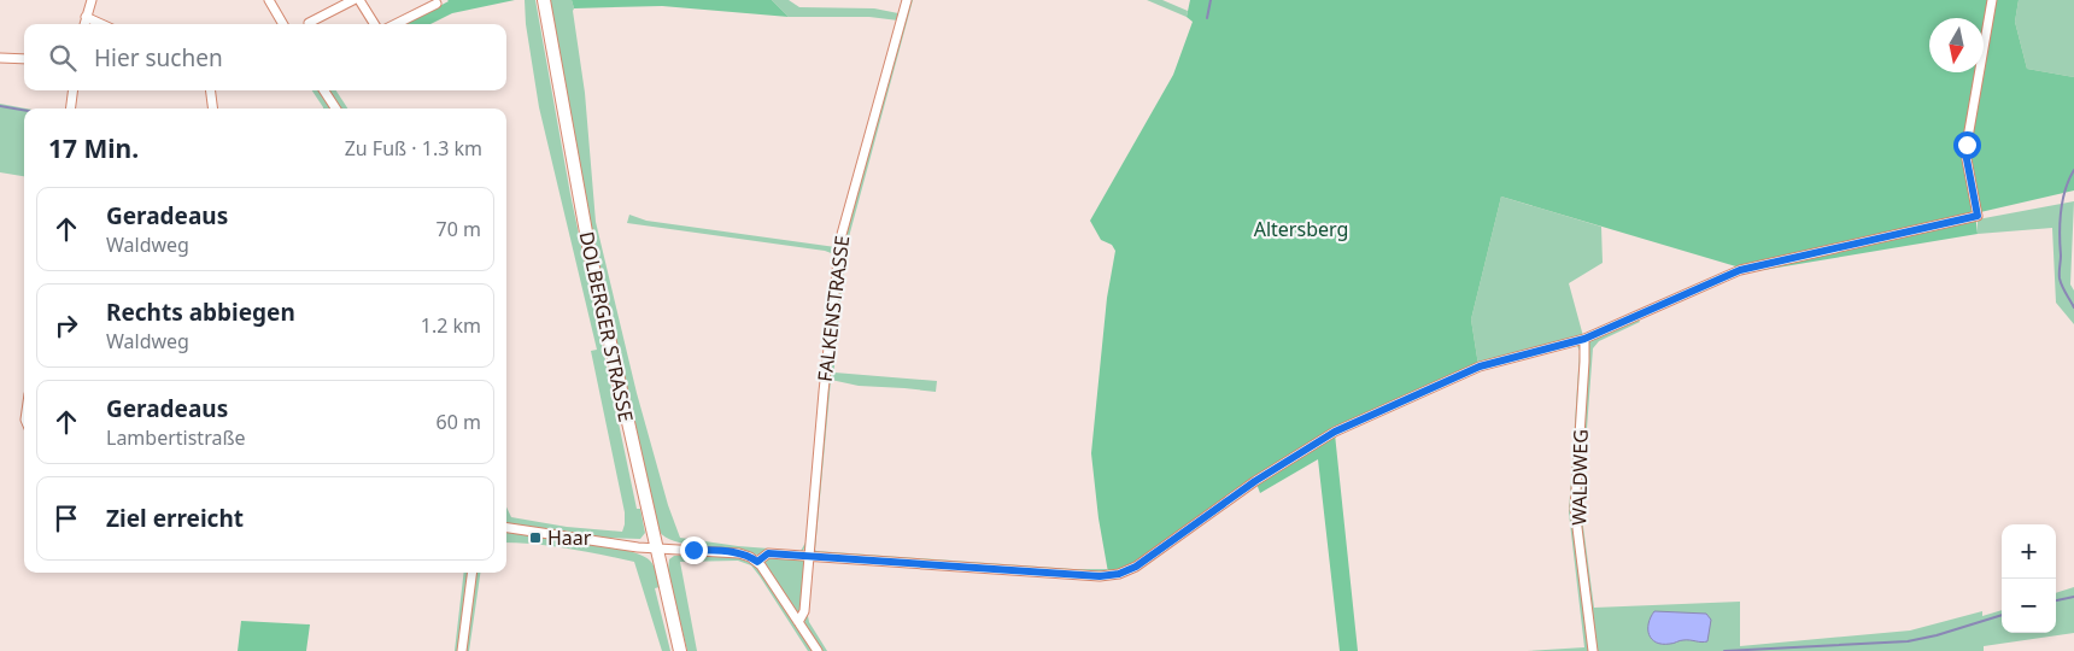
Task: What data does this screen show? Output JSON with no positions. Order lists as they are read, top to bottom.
{
  "streets": {
    "main road": ["DOLBERGER STRASSE"],
    "street": ["FALKENSTRASSE", "WALDWEG"]
  },
  "parks": ["Altersberg"],
  "places": {
    "transit": ["Haar"]
  },
  "north": "bottom",
  "page": {
    "search": "Hier suchen",
    "heading": ["17 Min.", "Zu Fuß · 1.3 km"],
    "list": [
      ["Geradeaus", "Waldweg", "70 m"],
      ["Rechts abbiegen", "Waldweg", "1.2 km"],
      ["Geradeaus", "Lambertistraße", "60 m"],
      "Ziel erreicht"
    ],
    "map_buttons": ["+", "−"]
  }
}
